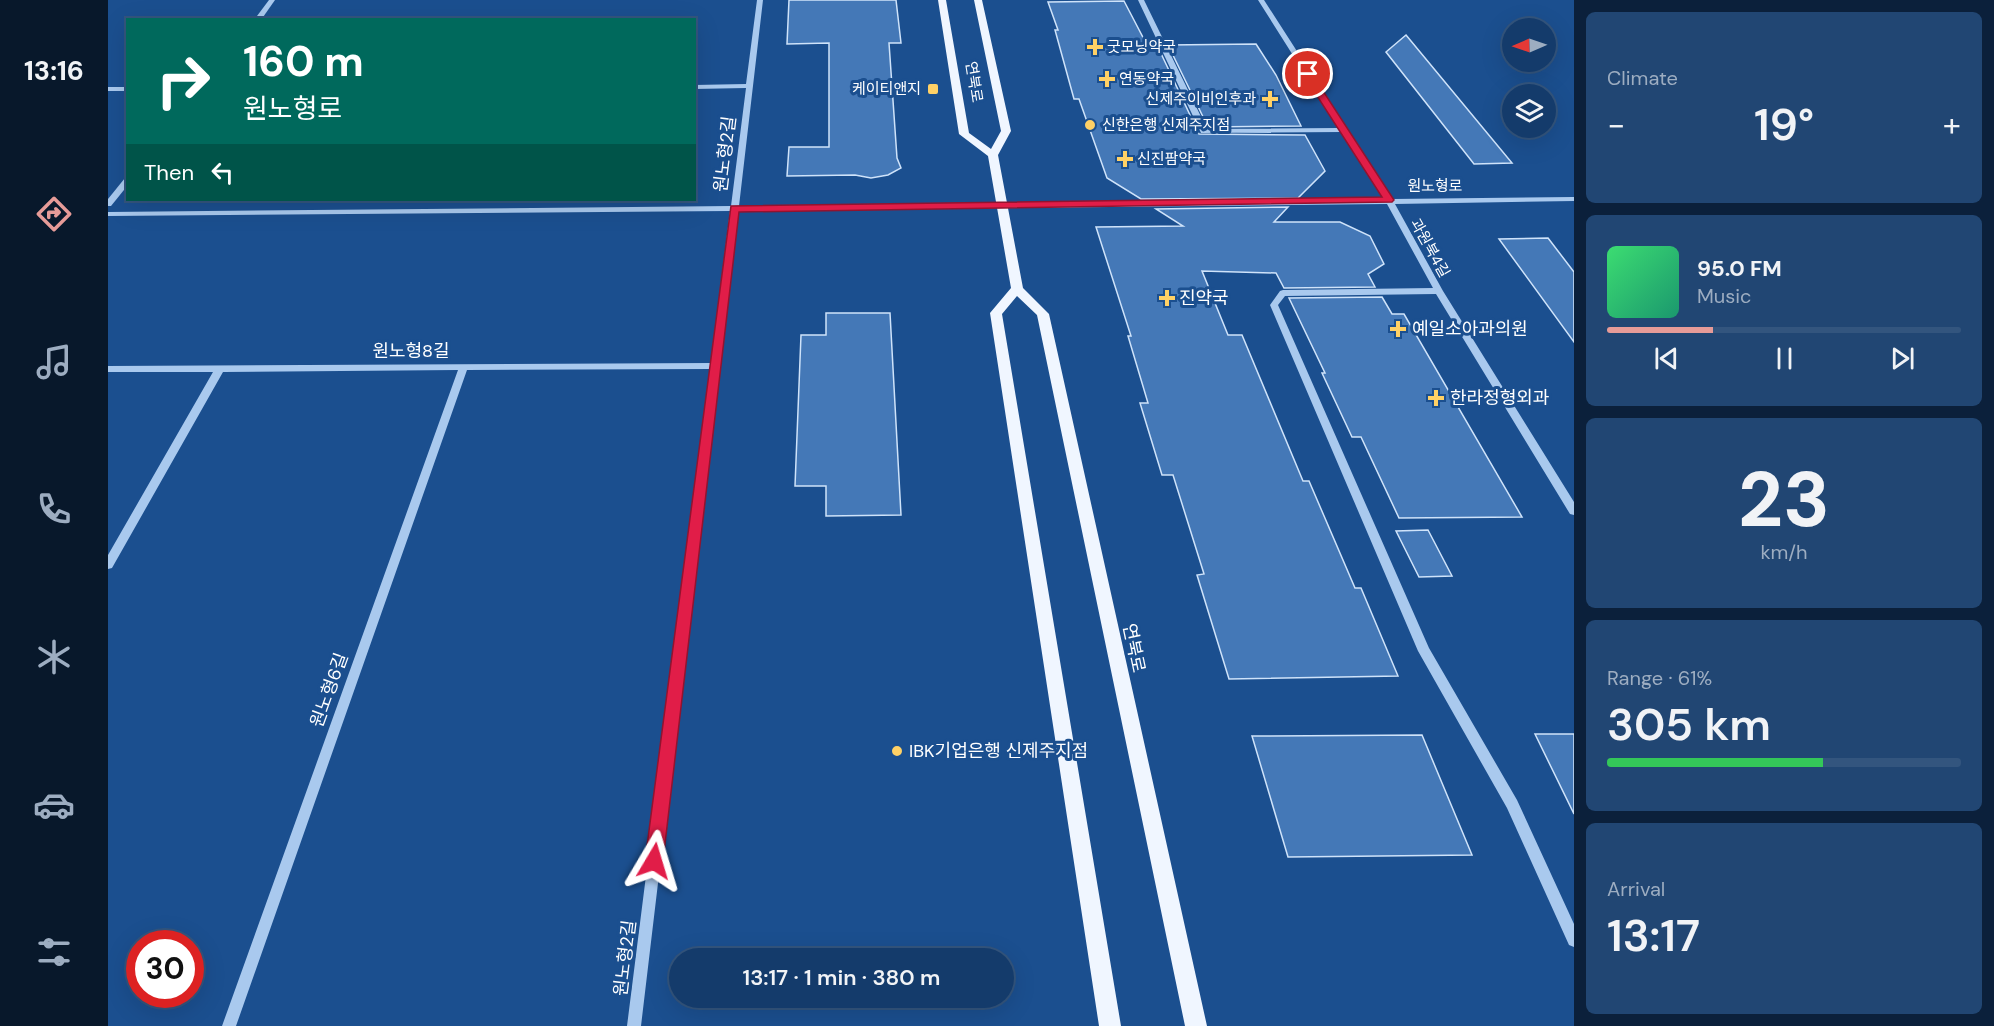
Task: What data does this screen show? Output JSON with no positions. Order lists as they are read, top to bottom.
{
  "streets": {
    "main road": ["연북로"],
    "street": [
      "원노형2길",
      "원노형로",
      "과원북4길",
      "원노형8길",
      "원노형6길"
    ]
  },
  "crossings": [
    ["원노형2길", "원노형로"],
    ["원노형2길", "원노형8길"],
    ["원노형로", "과원북4길"],
    ["원노형8길", "원노형6길"]
  ],
  "places": {
    "health": [
      "굿모닝약국",
      "연동약국",
      "신제주이비인후과",
      "신진팜약국",
      "진약국",
      "예일소아과의원",
      "한라정형외과"
    ],
    "transit": ["케이티앤지"],
    "other": ["신한은행 신제주지점", "IBK기업은행 신제주지점"]
  },
  "north": "left",
  "page": {
    "tabs": "13:16",
    "tile": [
      "Climate",
      ["23", "km/h"],
      ["Range · 61%", "305 km"],
      ["Arrival", "13:17"]
    ],
    "turn": ["160 m", "원노형로"],
    "heat": ["−", "19°", "+"],
    "then": "Then",
    "song": ["95.0 FM", "Music"],
    "limit": "30",
    "trip": "13:17 · 1 min · 380 m"
  }
}
